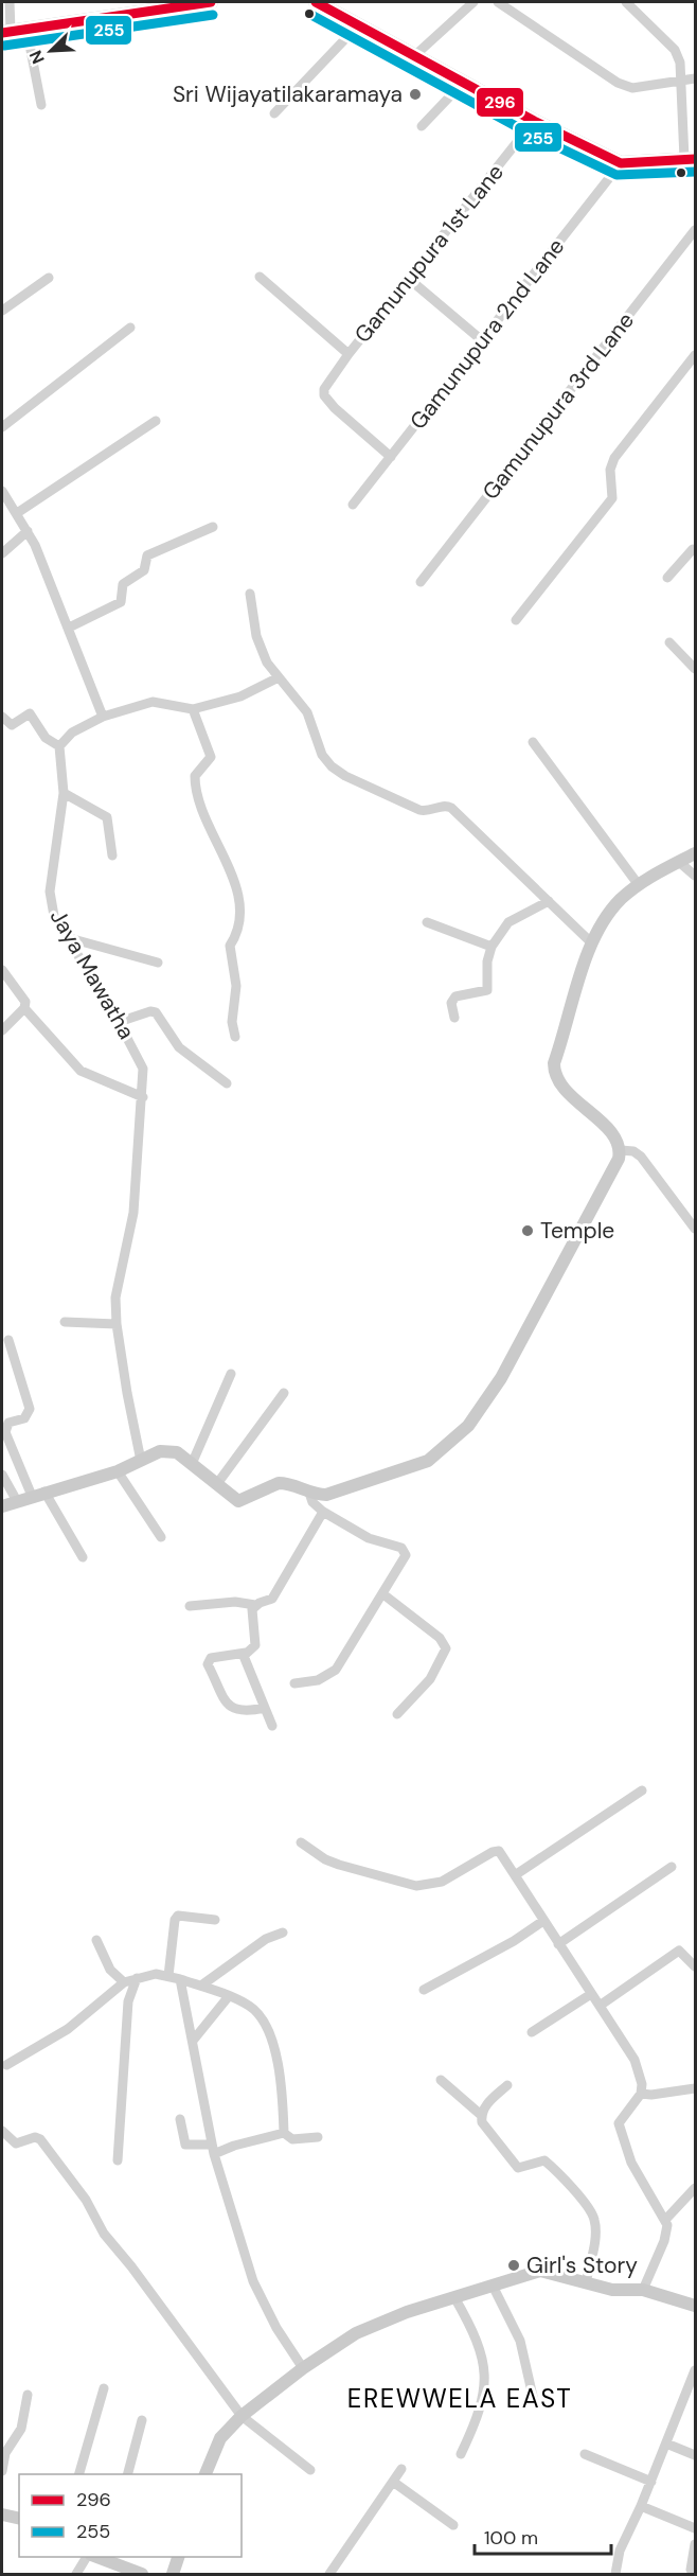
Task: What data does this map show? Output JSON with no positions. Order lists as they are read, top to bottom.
{
  "streets": {
    "street": [
      "Gamunupura 1st Lane",
      "Gamunupura 2nd Lane",
      "Gamunupura 3rd Lane",
      "Jaya Mawatha"
    ]
  },
  "districts": ["EREWWELA EAST"],
  "places": ["Sri Wijayatilakaramaya", "Temple", "Girl's Story"],
  "lines": ["transit line 296", "transit line 255"],
  "legend": ["296", "255"],
  "scale_bar": "100 m",
  "north": "bottom left"
}
